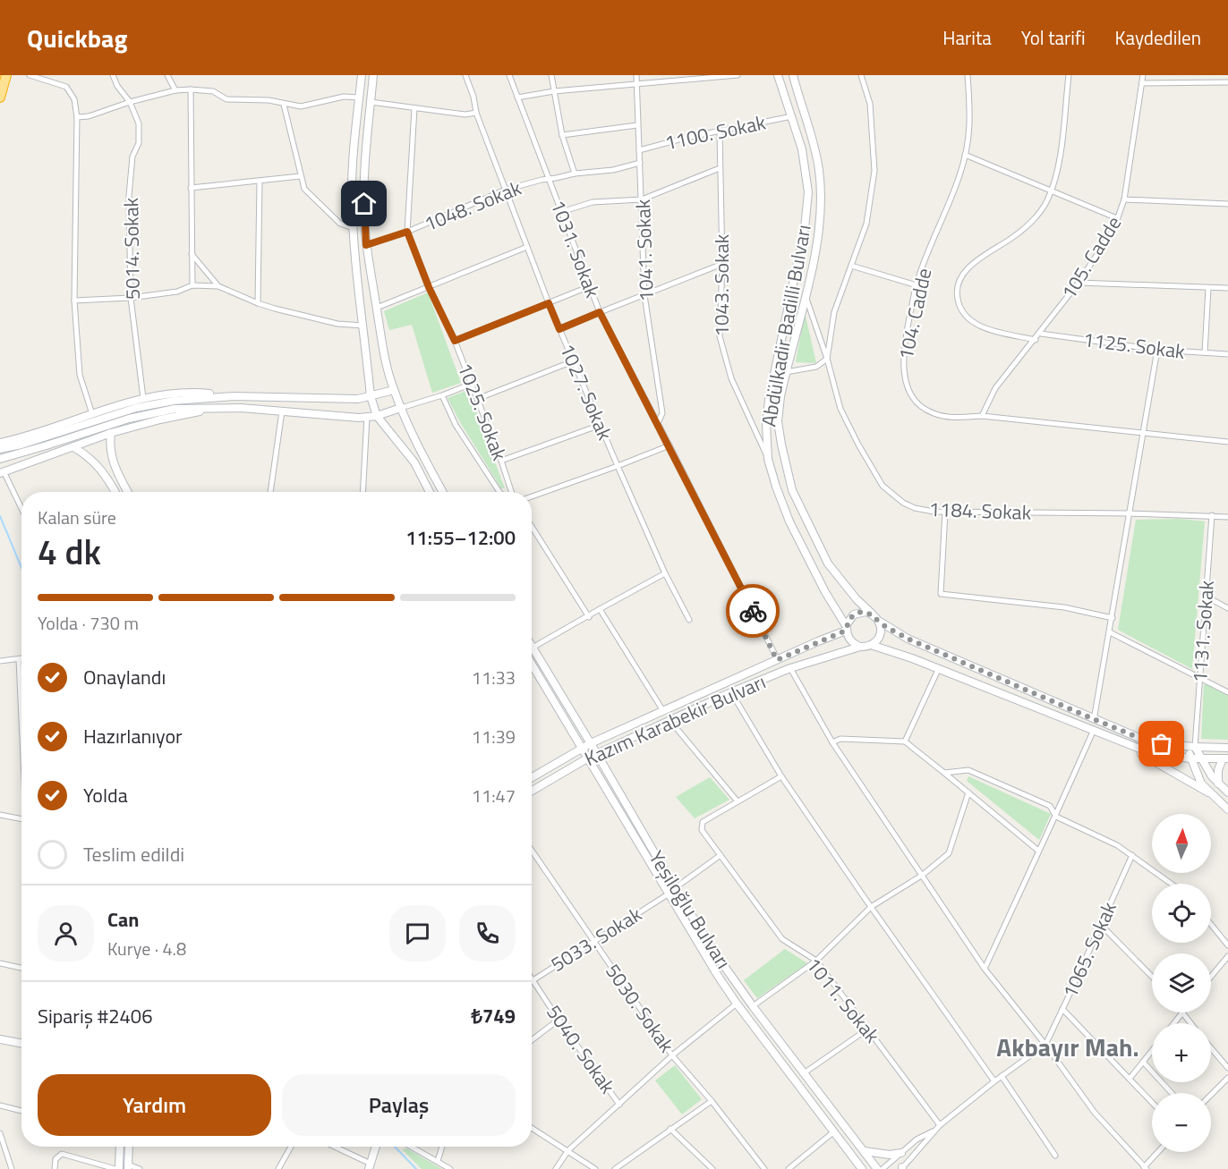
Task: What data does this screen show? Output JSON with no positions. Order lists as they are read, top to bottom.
{
  "streets": {
    "main road": ["Abdülkadir Badilli Bulvarı", "Kazım Karabekir Bulvarı", "Yeşiloğlu Bulvarı"],
    "street": [
      "1100. Sokak",
      "1048. Sokak",
      "5014. Sokak",
      "1031. Sokak",
      "1041. Sokak",
      "105. Cadde",
      "1043. Sokak",
      "104. Cadde",
      "1125. Sokak",
      "1027. Sokak",
      "1025. Sokak",
      "1184. Sokak",
      "1131. Sokak",
      "5033. Sokak",
      "1065. Sokak",
      "1011. Sokak",
      "5030. Sokak",
      "5040. Sokak"
    ]
  },
  "crossings": [
    ["1100. Sokak", "1041. Sokak"],
    ["1100. Sokak", "1043. Sokak"],
    ["1100. Sokak", "Abdülkadir Badilli Bulvarı"],
    ["1048. Sokak", "1031. Sokak"],
    ["1048. Sokak", "1041. Sokak"],
    ["1048. Sokak", "1027. Sokak"],
    ["1048. Sokak", "1025. Sokak"],
    ["1031. Sokak", "1041. Sokak"],
    ["1031. Sokak", "Kazım Karabekir Bulvarı"],
    ["105. Cadde", "104. Cadde"],
    ["105. Cadde", "1125. Sokak"],
    ["1043. Sokak", "Abdülkadir Badilli Bulvarı"],
    ["Abdülkadir Badilli Bulvarı", "1184. Sokak"],
    ["Abdülkadir Badilli Bulvarı", "Kazım Karabekir Bulvarı"],
    ["1184. Sokak", "1131. Sokak"],
    ["Kazım Karabekir Bulvarı", "Yeşiloğlu Bulvarı"],
    ["Yeşiloğlu Bulvarı", "5033. Sokak"],
    ["5033. Sokak", "5030. Sokak"],
    ["5033. Sokak", "5040. Sokak"]
  ],
  "districts": ["Akbayır Mah."],
  "north": "top",
  "page": {
    "header": "Quickbag",
    "nav": ["Harita", "Yol tarifi", "Kaydedilen"],
    "heading": ["4 dk", "Kalan süre", "11:55–12:00"],
    "panel": [
      "Can",
      "Kurye · 4.8",
      "Sipariş #2406",
      "₺749"
    ],
    "bar": "Yolda · 730 m",
    "list": [
      ["Onaylandı", "11:33"],
      ["Hazırlanıyor", "11:39"],
      ["Yolda", "11:47"],
      "Teslim edildi"
    ],
    "map_buttons": ["+", "−"],
    "buttons": ["Yardım", "Paylaş"]
  }
}
